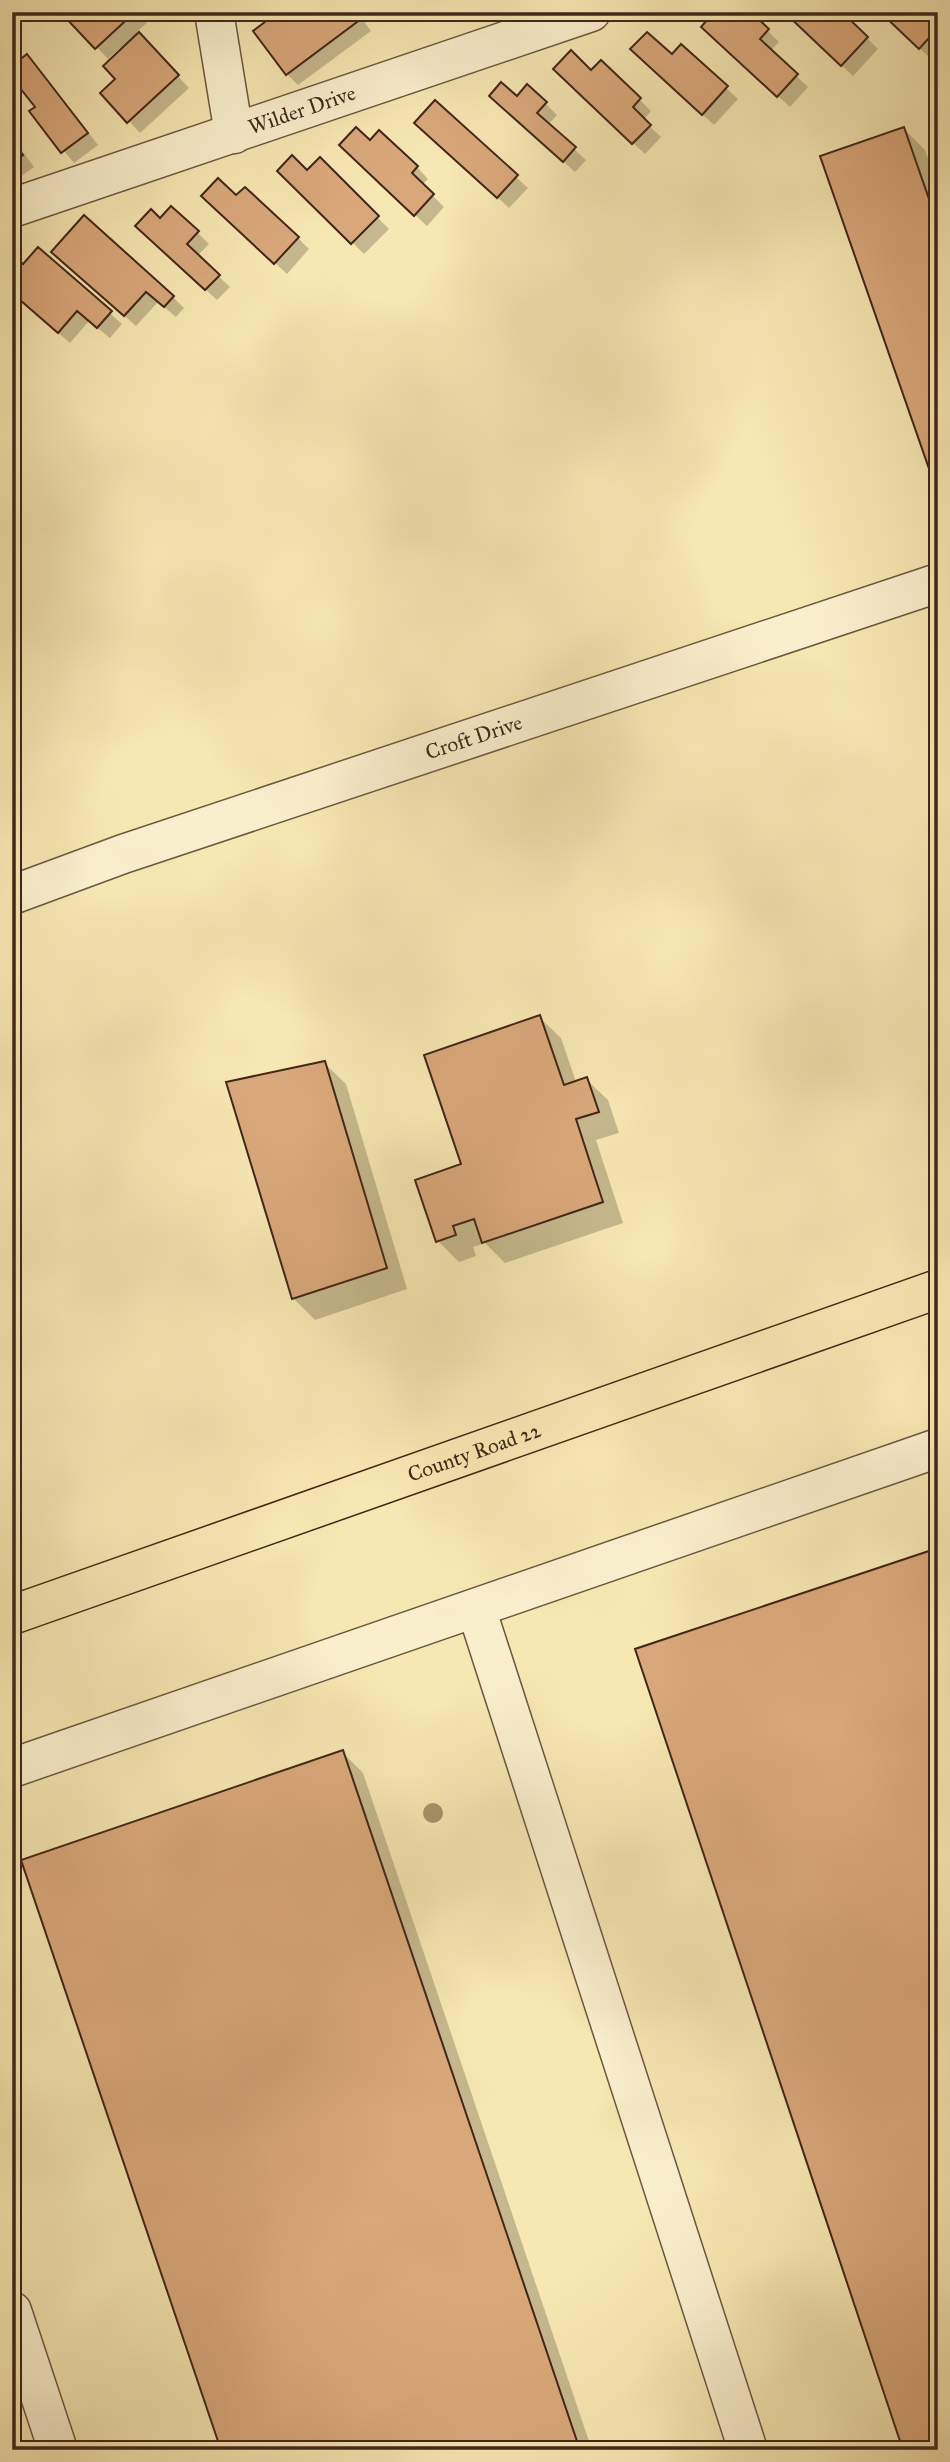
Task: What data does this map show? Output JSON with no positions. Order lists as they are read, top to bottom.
{
  "streets": {
    "main road": ["County Road 22"],
    "street": ["Wilder Drive", "Croft Drive"]
  }
}
